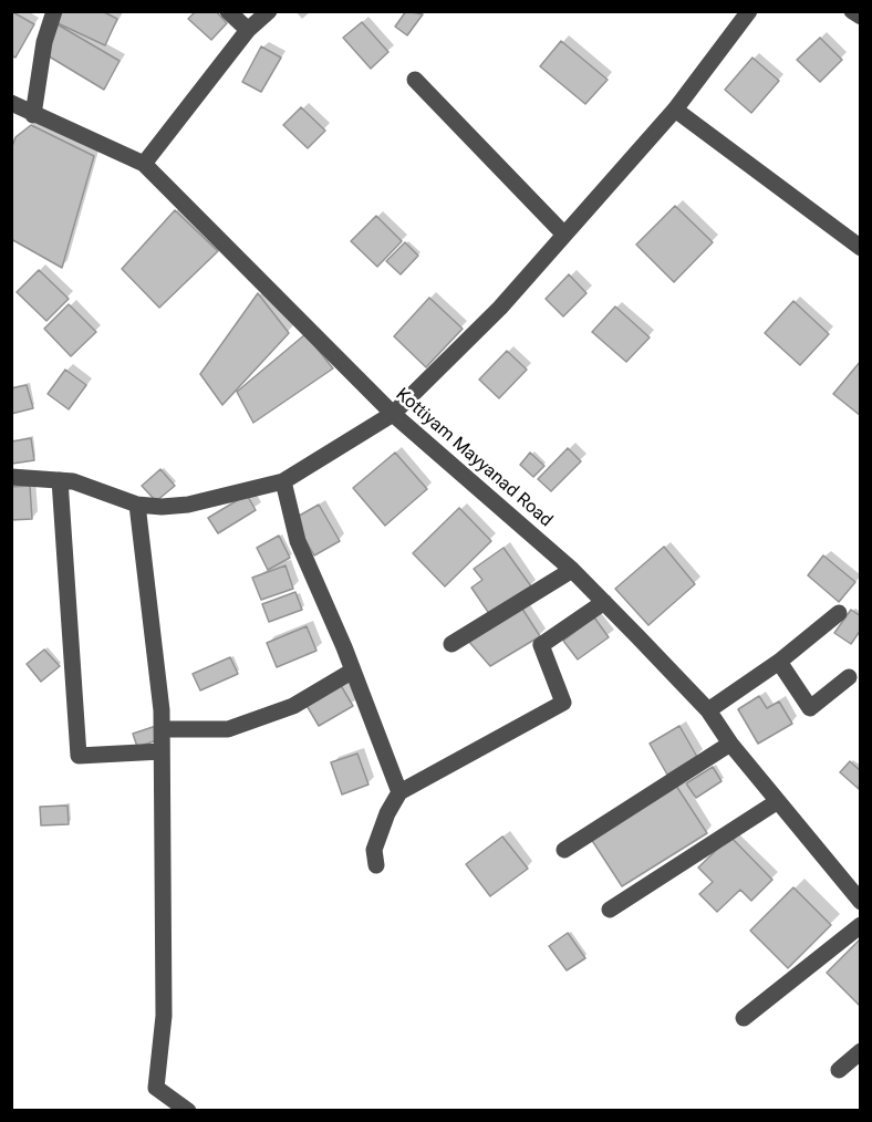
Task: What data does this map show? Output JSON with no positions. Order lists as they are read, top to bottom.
{
  "streets": {
    "street": ["Kottiyam Mayyanad Road"]
  }
}
